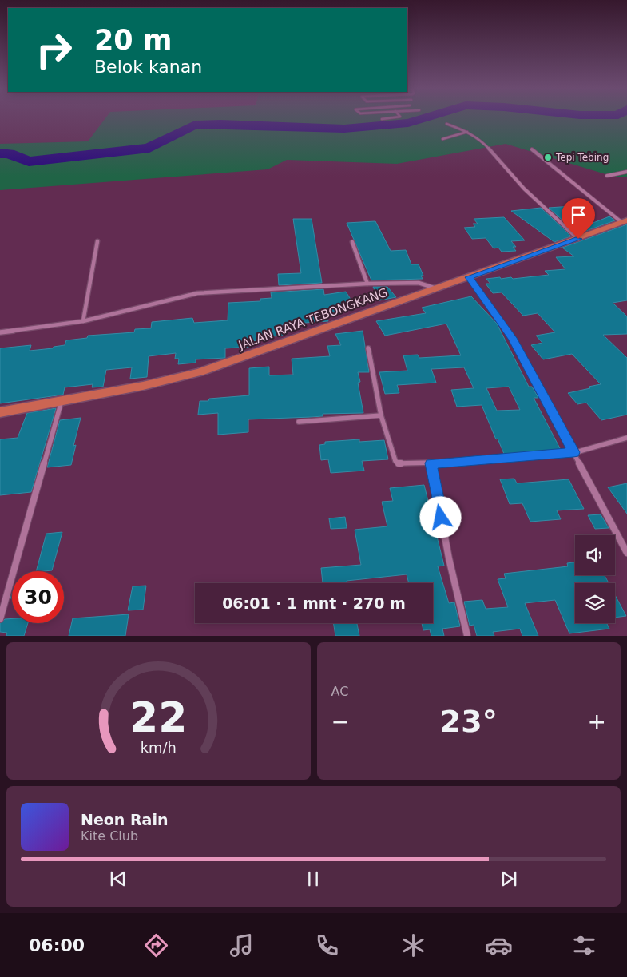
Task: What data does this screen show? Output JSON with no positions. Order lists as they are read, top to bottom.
{
  "streets": {
    "main road": ["JALAN RAYA TEBONGKANG"]
  },
  "places": ["Tepi Tebing"],
  "page": {
    "turn": ["20 m", "Belok kanan"],
    "limit": "30",
    "trip": "06:01 · 1 mnt · 270 m",
    "tile": "AC",
    "heat": ["−", "23°", "+"],
    "song": ["Neon Rain", "Kite Club"],
    "tabs": "06:00",
    "gauge": ["22", "km/h"]
  }
}
